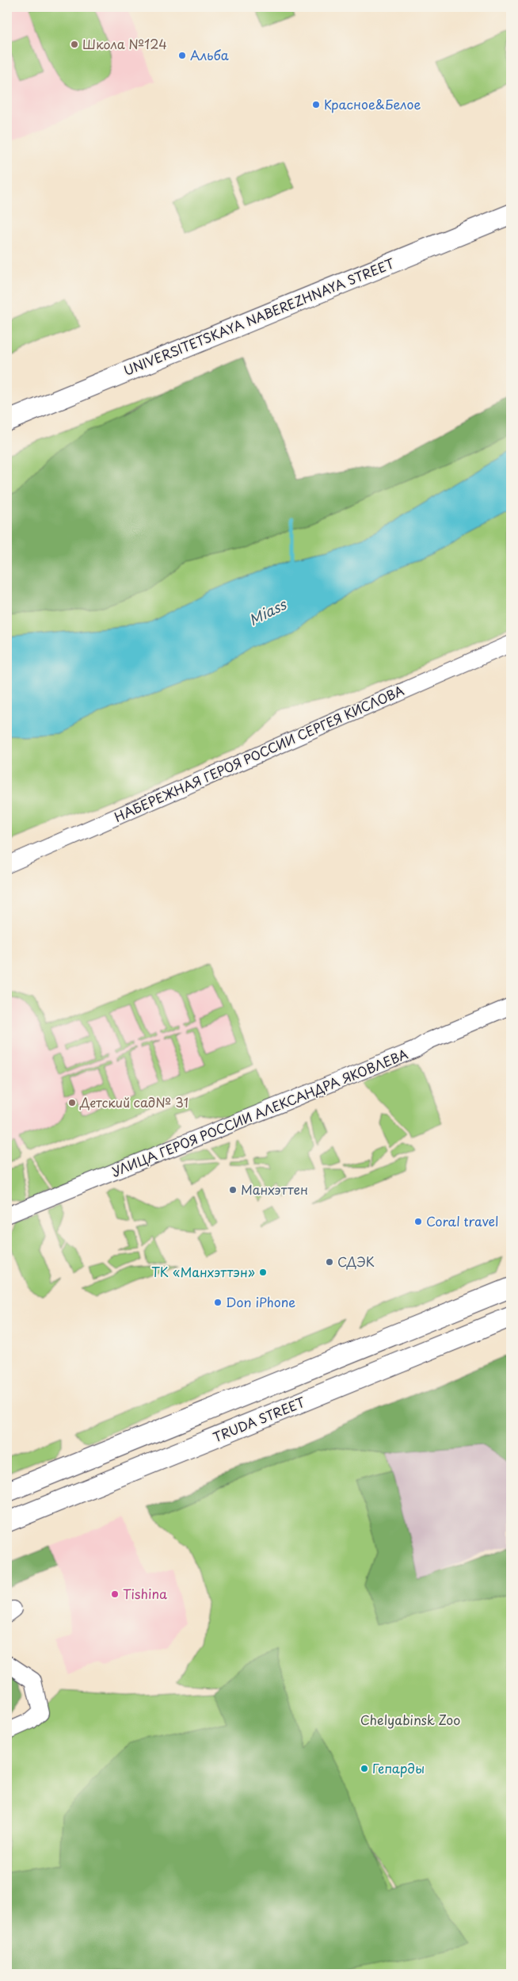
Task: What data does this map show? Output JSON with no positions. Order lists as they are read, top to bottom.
{
  "streets": {
    "main road": ["UNIVERSITETSKAYA NABEREZHNAYA STREET", "TRUDA STREET"],
    "street": ["НАБЕРЕЖНАЯ ГЕРОЯ РОССИИ СЕРГЕЯ КИСЛОВА", "УЛИЦА ГЕРОЯ РОССИИ АЛЕКСАНДРА ЯКОВЛЕВА"]
  },
  "water": ["Miass"],
  "parks": ["Chelyabinsk Zoo"],
  "places": [
    "Школа №124",
    "Альба",
    "Красное&Белое",
    "Детский сад№ 31",
    "Манхэттен",
    "Coral travel",
    "СДЭК",
    "ТК «Манхэттэн»",
    "Don iPhone",
    "Tishina",
    "Гепарды"
  ]
}
